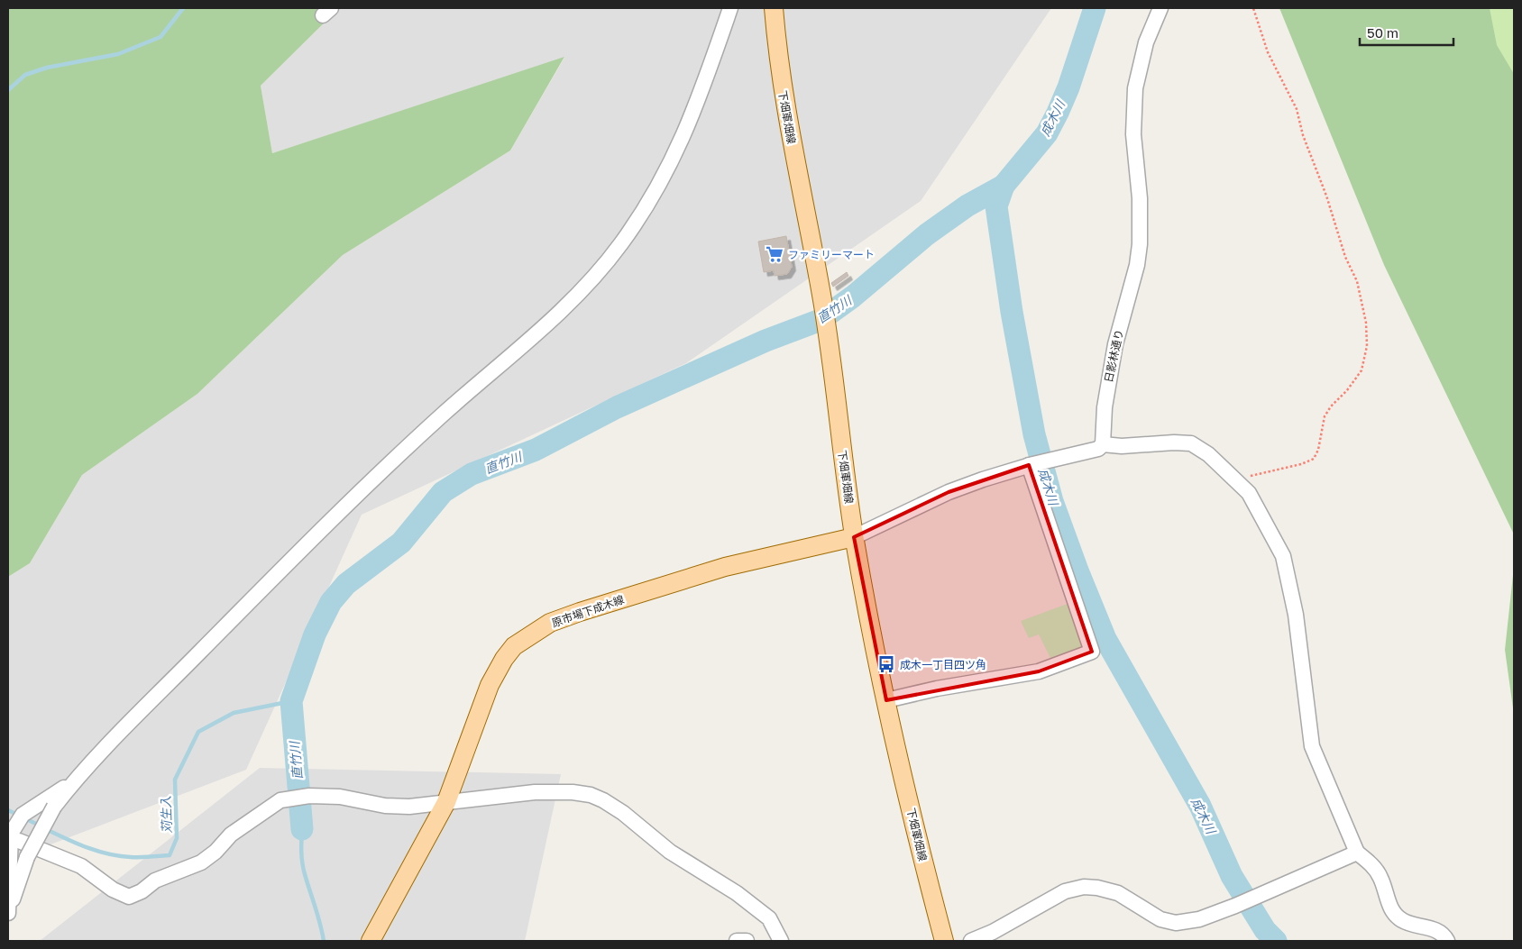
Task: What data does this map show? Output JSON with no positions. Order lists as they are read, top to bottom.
{
  "streets": {
    "main road": ["下畑軍畑線", "原市場下成木線"],
    "street": ["日影林通り"]
  },
  "crossings": [
    ["下畑軍畑線", "原市場下成木線"]
  ],
  "water": ["成木川", "直竹川", "苅生入"],
  "places": {
    "supermarket": ["ファミリーマート"],
    "bus stop": ["成木一丁目四ツ角"]
  },
  "scale_bar": "50 m"
}
